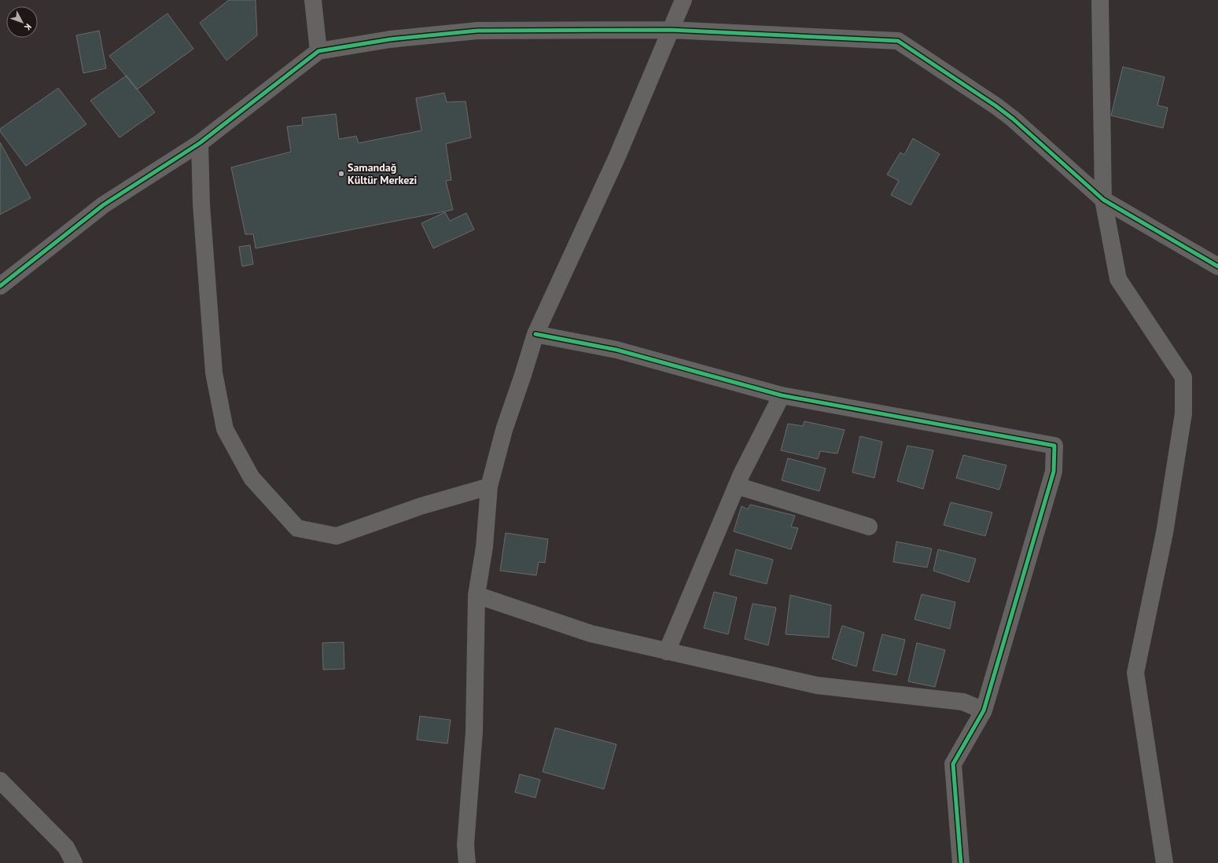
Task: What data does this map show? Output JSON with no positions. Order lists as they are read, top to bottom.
{
  "places": ["Samandağ Kültür Merkezi"],
  "north": "bottom right"
}
